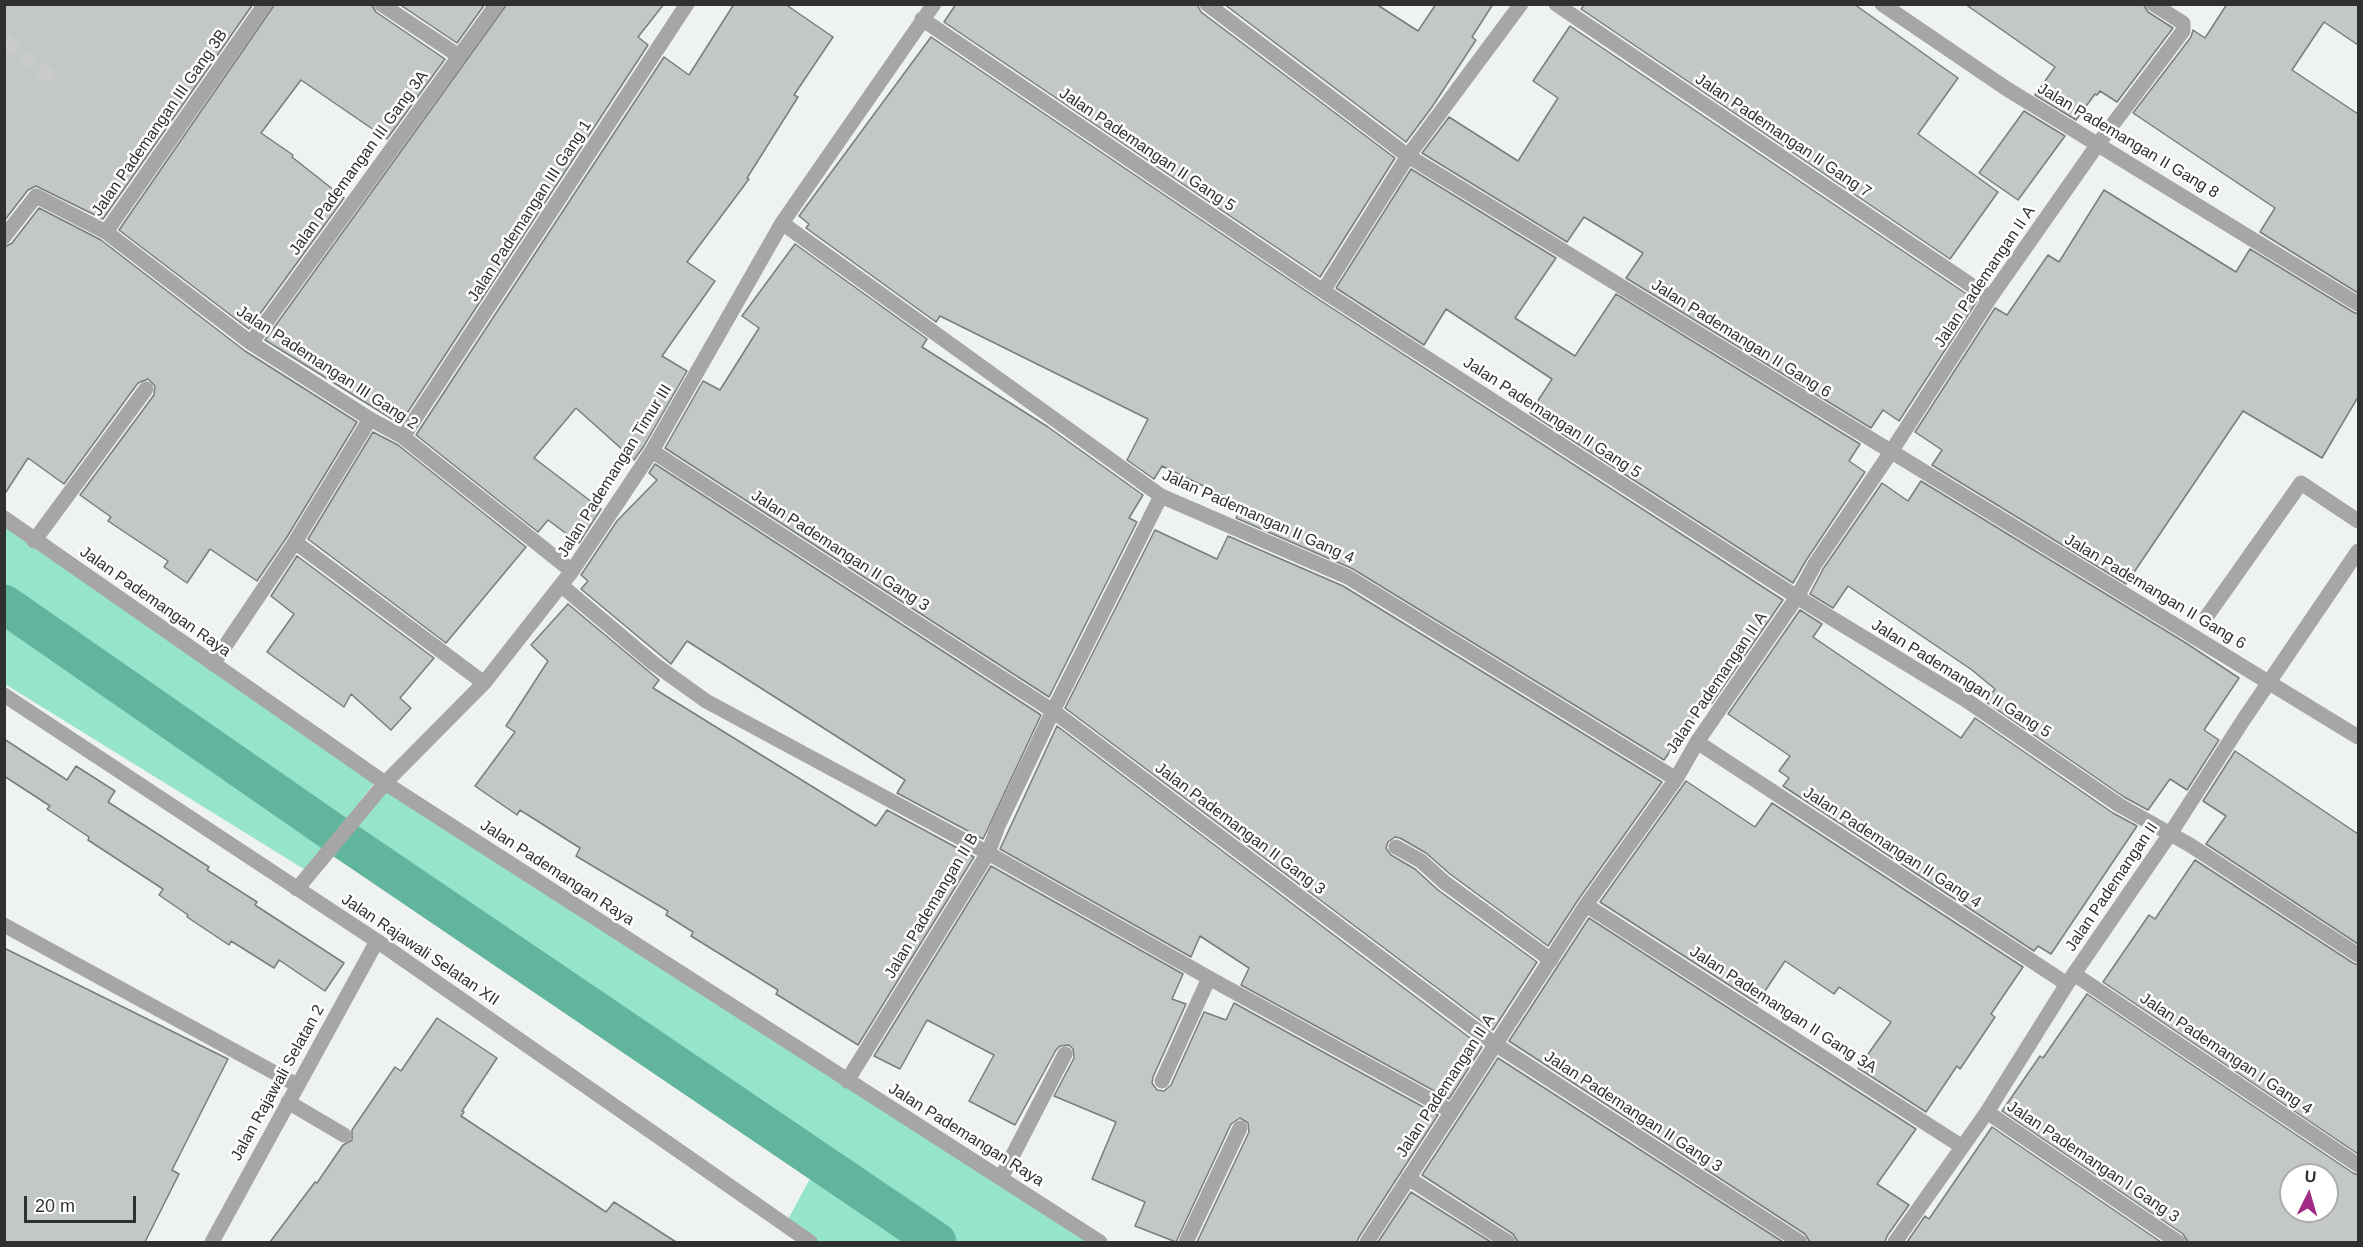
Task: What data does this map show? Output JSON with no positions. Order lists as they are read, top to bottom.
{
  "streets": {
    "street": [
      "Jalan Pademangan III Gang 3B",
      "Jalan Pademangan II Gang 7",
      "Jalan Pademangan II Gang 8",
      "Jalan Pademangan II Gang 5",
      "Jalan Pademangan III Gang 3A",
      "Jalan Pademangan III Gang 1",
      "Jalan Pademangan II A",
      "Jalan Pademangan II Gang 6",
      "Jalan Pademangan III Gang 2",
      "Jalan Pademangan Timur III",
      "Jalan Pademangan II Gang 4",
      "Jalan Pademangan II Gang 3",
      "Jalan Pademangan Raya",
      "Jalan Pademangan II",
      "Jalan Pademangan II B",
      "Jalan Rajawali Selatan XII",
      "Jalan Pademangan II Gang 3A",
      "Jalan Pademangan I Gang 4",
      "Jalan Rajawali Selatan 2",
      "Jalan Pademangan I Gang 3"
    ]
  },
  "crossings": [
    ["Jalan Pademangan III Gang 3B", "Jalan Pademangan III Gang 2"],
    ["Jalan Pademangan II Gang 7", "Jalan Pademangan II A"],
    ["Jalan Pademangan II Gang 8", "Jalan Pademangan II A"],
    ["Jalan Pademangan II Gang 5", "Jalan Pademangan II A"],
    ["Jalan Pademangan II Gang 5", "Jalan Pademangan Timur III"],
    ["Jalan Pademangan II Gang 5", "Jalan Pademangan II"],
    ["Jalan Pademangan III Gang 3A", "Jalan Pademangan III Gang 2"],
    ["Jalan Pademangan III Gang 1", "Jalan Pademangan III Gang 2"],
    ["Jalan Pademangan II A", "Jalan Pademangan II Gang 6"],
    ["Jalan Pademangan II A", "Jalan Pademangan II Gang 4"],
    ["Jalan Pademangan II A", "Jalan Pademangan II Gang 3"],
    ["Jalan Pademangan II A", "Jalan Pademangan II Gang 3A"],
    ["Jalan Pademangan II Gang 6", "Jalan Pademangan II"],
    ["Jalan Pademangan III Gang 2", "Jalan Pademangan Timur III"],
    ["Jalan Pademangan Timur III", "Jalan Pademangan II Gang 4"],
    ["Jalan Pademangan Timur III", "Jalan Pademangan II Gang 3"],
    ["Jalan Pademangan Timur III", "Jalan Pademangan Raya"],
    ["Jalan Pademangan Timur III", "Jalan Rajawali Selatan XII"],
    ["Jalan Pademangan II Gang 4", "Jalan Pademangan II"],
    ["Jalan Pademangan II Gang 4", "Jalan Pademangan II B"],
    ["Jalan Pademangan II Gang 4", "Jalan Pademangan I Gang 4"],
    ["Jalan Pademangan II Gang 3", "Jalan Pademangan II B"],
    ["Jalan Pademangan Raya", "Jalan Pademangan II B"],
    ["Jalan Pademangan II", "Jalan Pademangan II Gang 3A"],
    ["Jalan Pademangan II", "Jalan Pademangan I Gang 4"],
    ["Jalan Pademangan II", "Jalan Pademangan I Gang 3"],
    ["Jalan Rajawali Selatan XII", "Jalan Rajawali Selatan 2"]
  ],
  "scale_bar": "20 m",
  "north": "top"
}
